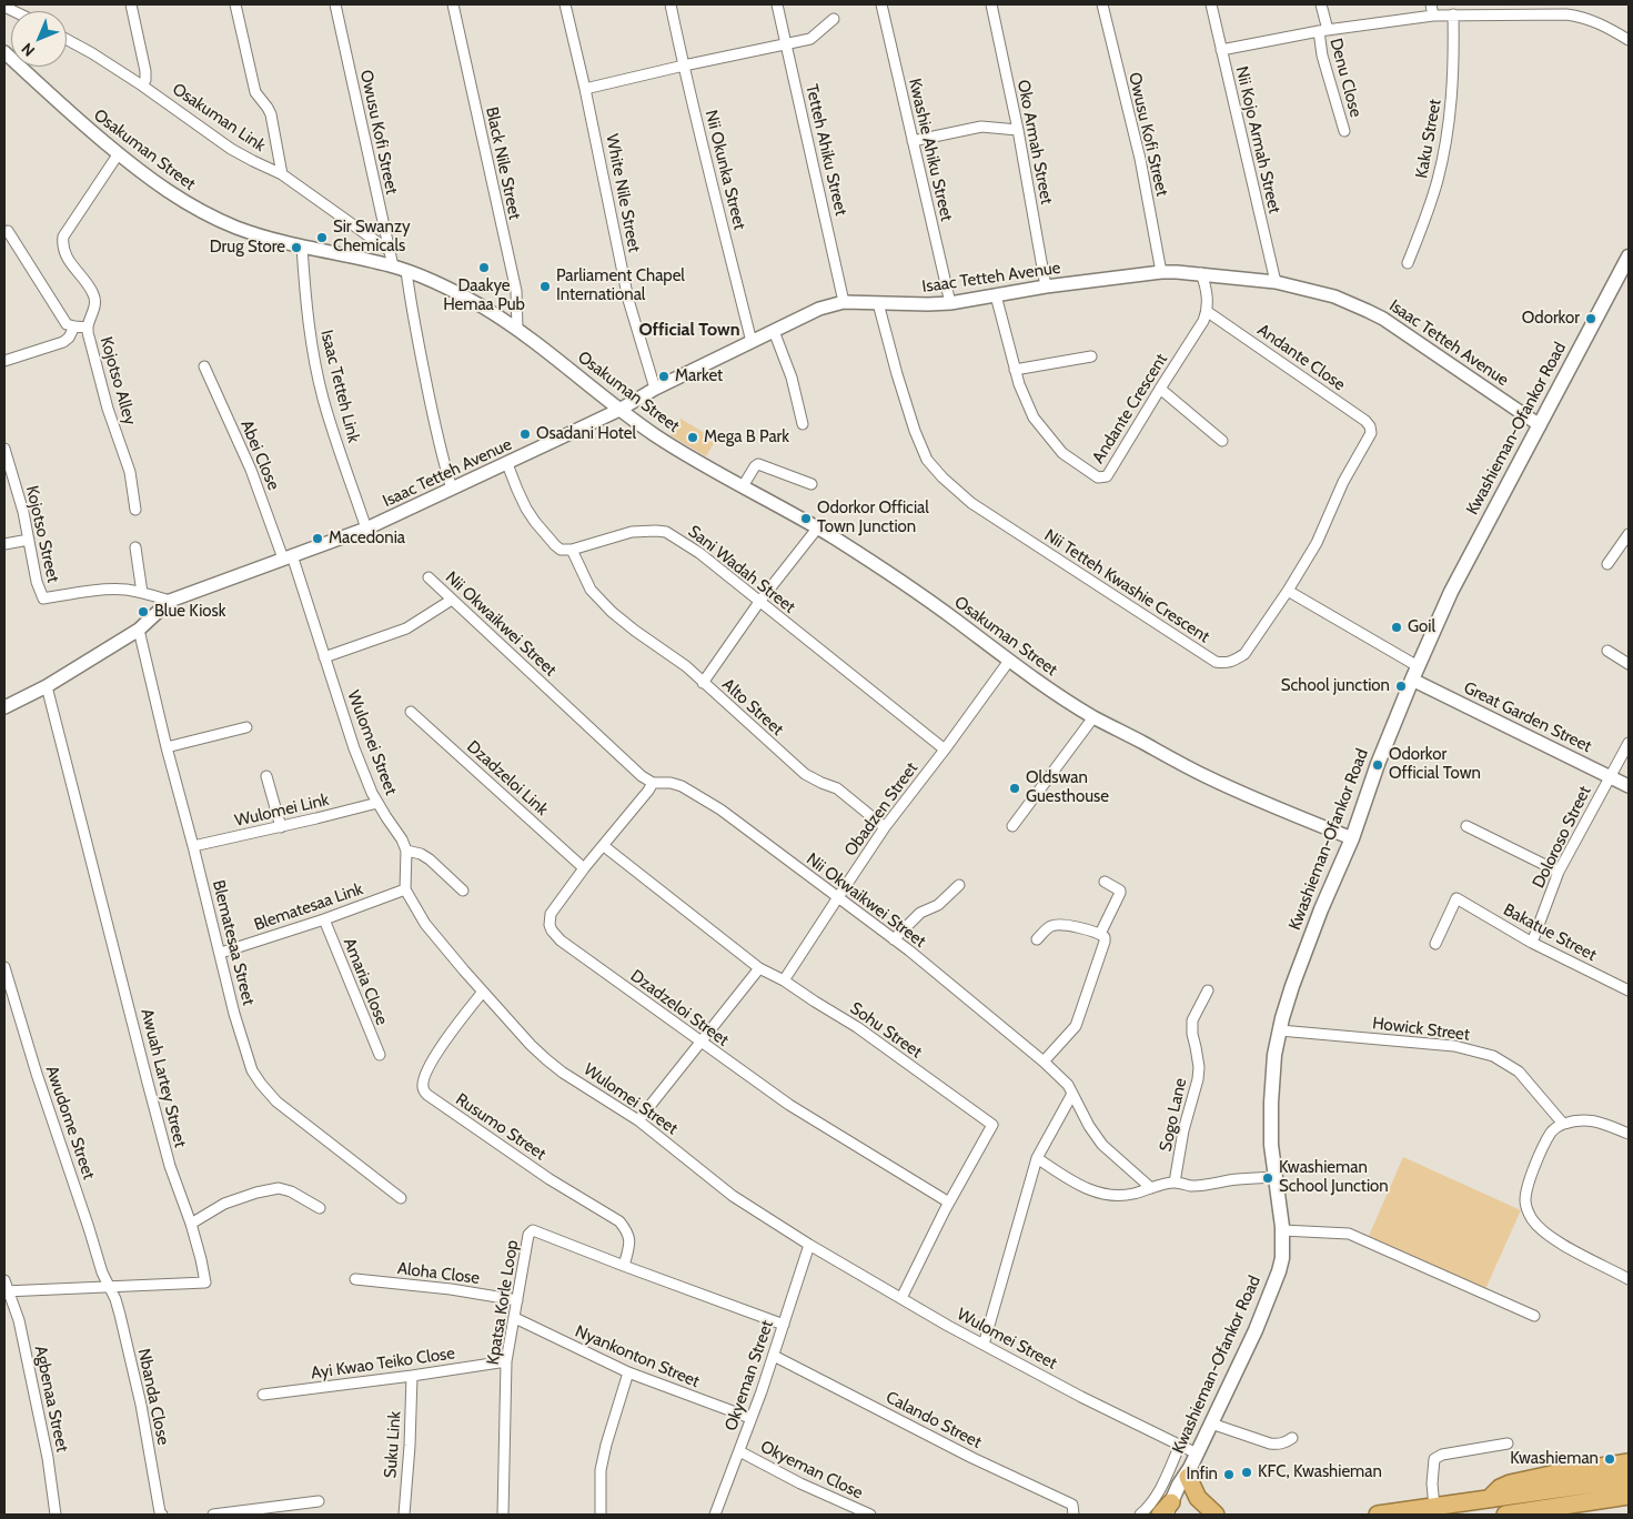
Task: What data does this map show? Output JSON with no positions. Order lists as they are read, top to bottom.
{
  "streets": {
    "main road": ["Kwashieman-Ofankor Road"],
    "street": [
      "Denu Close",
      "Osakuman Link",
      "Owusu Kofi Street",
      "Kaku Street",
      "Nii Kojo Armah Street",
      "Oko Armah Street",
      "Osakuman Street",
      "Tetteh Ahiku Street",
      "Kwashie Ahiku Street",
      "Black Nile Street",
      "Nii Okunka Street",
      "White Nile Street",
      "Isaac Tetteh Avenue",
      "Andante Close",
      "Kojotso Alley",
      "Isaac Tetteh Link",
      "Andante Crescent",
      "Abei Close",
      "Kojotso Street",
      "Sani Wadah Street",
      "Nii Tetteh Kwashie Crescent",
      "Nii Okwaikwei Street",
      "Alto Street",
      "Great Garden Street",
      "Wulomei Street",
      "Dzadzeloi Link",
      "Obadzen Street",
      "Wulomei Link",
      "Doloroso Street",
      "Blematesaa Link",
      "Bakatue Street",
      "Blematesaa Street",
      "Amaria Close",
      "Dzadzeloi Street",
      "Howick Street",
      "Sohu Street",
      "Awuah Lartey Street",
      "Sogo Lane",
      "Awudome Street",
      "Rusumo Street",
      "Aloha Close",
      "Kpatsa Korle Loop",
      "Nyankonton Street",
      "Ayi Kwao Teiko Close",
      "Okyeman Street",
      "Nbanda Close",
      "Agbenaa Street",
      "Calando Street",
      "Suku Link",
      "Okyeman Close"
    ]
  },
  "crossings": [
    ["Osakuman Link", "Owusu Kofi Street"],
    ["Owusu Kofi Street", "Osakuman Street"],
    ["Owusu Kofi Street", "Isaac Tetteh Avenue"],
    ["Nii Kojo Armah Street", "Isaac Tetteh Avenue"],
    ["Oko Armah Street", "Isaac Tetteh Avenue"],
    ["Osakuman Street", "Black Nile Street"],
    ["Osakuman Street", "Isaac Tetteh Avenue"],
    ["Osakuman Street", "Kojotso Alley"],
    ["Osakuman Street", "Isaac Tetteh Link"],
    ["Osakuman Street", "Kwashieman-Ofankor Road"],
    ["Osakuman Street", "Alto Street"],
    ["Osakuman Street", "Obadzen Street"],
    ["Tetteh Ahiku Street", "Isaac Tetteh Avenue"],
    ["Kwashie Ahiku Street", "Isaac Tetteh Avenue"],
    ["Nii Okunka Street", "Isaac Tetteh Avenue"],
    ["White Nile Street", "Isaac Tetteh Avenue"],
    ["Isaac Tetteh Avenue", "Isaac Tetteh Link"],
    ["Isaac Tetteh Avenue", "Andante Crescent"],
    ["Isaac Tetteh Avenue", "Kwashieman-Ofankor Road"],
    ["Isaac Tetteh Avenue", "Abei Close"],
    ["Isaac Tetteh Avenue", "Kojotso Street"],
    ["Isaac Tetteh Avenue", "Nii Tetteh Kwashie Crescent"],
    ["Isaac Tetteh Avenue", "Wulomei Street"],
    ["Isaac Tetteh Avenue", "Blematesaa Street"],
    ["Isaac Tetteh Avenue", "Awuah Lartey Street"],
    ["Andante Close", "Andante Crescent"],
    ["Andante Close", "Nii Tetteh Kwashie Crescent"],
    ["Kwashieman-Ofankor Road", "Great Garden Street"],
    ["Kwashieman-Ofankor Road", "Wulomei Street"],
    ["Kwashieman-Ofankor Road", "Howick Street"],
    ["Abei Close", "Wulomei Street"],
    ["Sani Wadah Street", "Alto Street"],
    ["Sani Wadah Street", "Obadzen Street"],
    ["Nii Okwaikwei Street", "Obadzen Street"],
    ["Nii Okwaikwei Street", "Dzadzeloi Street"],
    ["Alto Street", "Obadzen Street"],
    ["Great Garden Street", "Doloroso Street"],
    ["Wulomei Street", "Wulomei Link"],
    ["Wulomei Street", "Blematesaa Link"],
    ["Wulomei Street", "Sohu Street"],
    ["Wulomei Street", "Rusumo Street"],
    ["Wulomei Street", "Okyeman Street"],
    ["Dzadzeloi Link", "Dzadzeloi Street"],
    ["Obadzen Street", "Sohu Street"],
    ["Wulomei Link", "Blematesaa Street"],
    ["Doloroso Street", "Bakatue Street"],
    ["Blematesaa Link", "Blematesaa Street"],
    ["Blematesaa Link", "Amaria Close"],
    ["Dzadzeloi Street", "Sohu Street"],
    ["Awuah Lartey Street", "Awudome Street"],
    ["Awuah Lartey Street", "Nbanda Close"],
    ["Awuah Lartey Street", "Agbenaa Street"],
    ["Awudome Street", "Nbanda Close"],
    ["Rusumo Street", "Kpatsa Korle Loop"],
    ["Aloha Close", "Kpatsa Korle Loop"],
    ["Kpatsa Korle Loop", "Nyankonton Street"],
    ["Kpatsa Korle Loop", "Ayi Kwao Teiko Close"],
    ["Kpatsa Korle Loop", "Okyeman Street"],
    ["Nyankonton Street", "Okyeman Street"],
    ["Ayi Kwao Teiko Close", "Suku Link"],
    ["Okyeman Street", "Calando Street"],
    ["Okyeman Street", "Okyeman Close"]
  ],
  "districts": ["Official Town"],
  "places": [
    "Sir Swanzy Chemicals",
    "Drug Store",
    "Daakye Hemaa Pub",
    "Parliament Chapel International",
    "Odorkor",
    "Market",
    "Osadani Hotel",
    "Mega B Park",
    "Odorkor Official Town Junction",
    "Macedonia",
    "Blue Kiosk",
    "Goil",
    "School junction",
    "Odorkor Official Town",
    "Oldswan Guesthouse",
    "Kwashieman School Junction",
    "Kwashieman",
    "KFC, Kwashieman",
    "Infin"
  ],
  "north": "bottom left"
}
